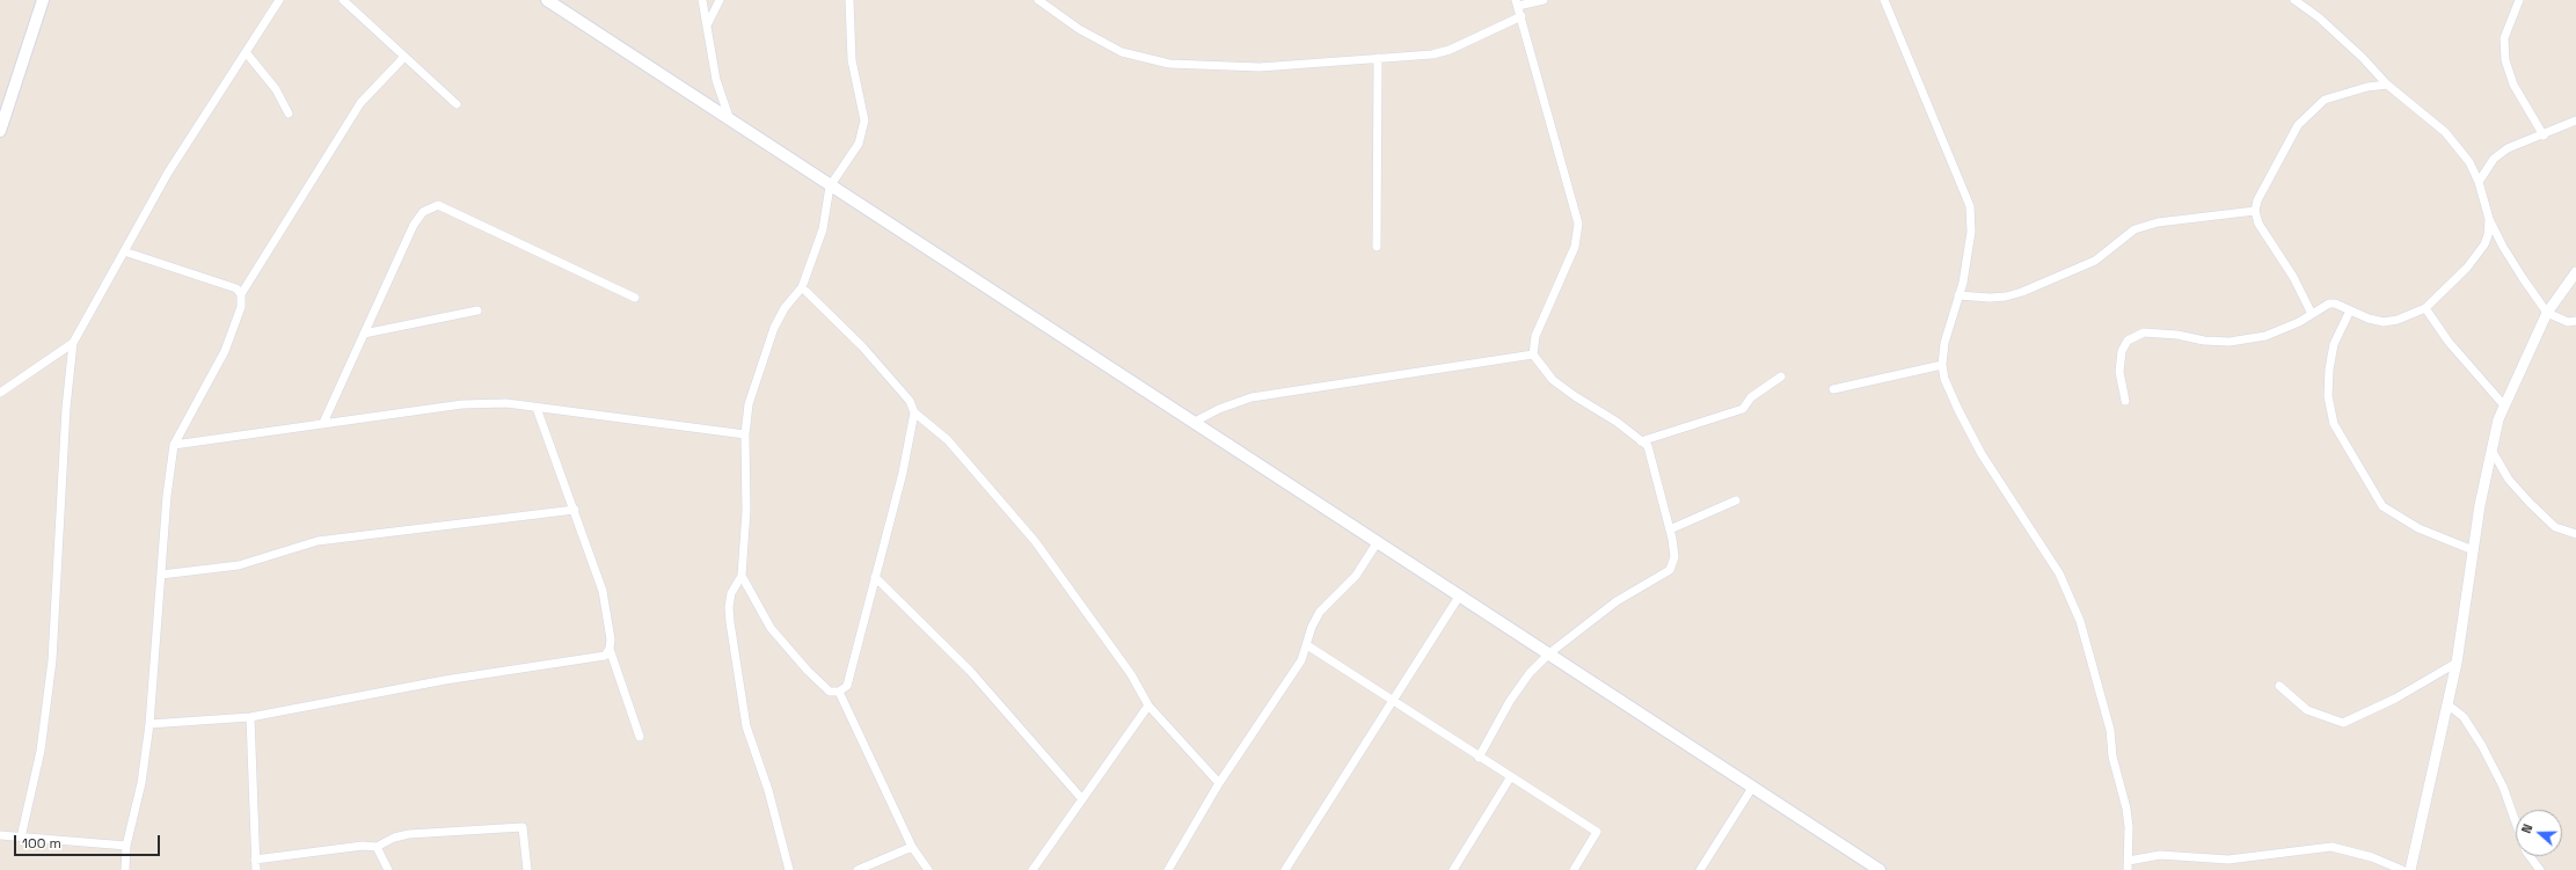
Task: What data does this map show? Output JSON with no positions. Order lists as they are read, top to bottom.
{
  "scale_bar": "100 m",
  "north": "left"
}
